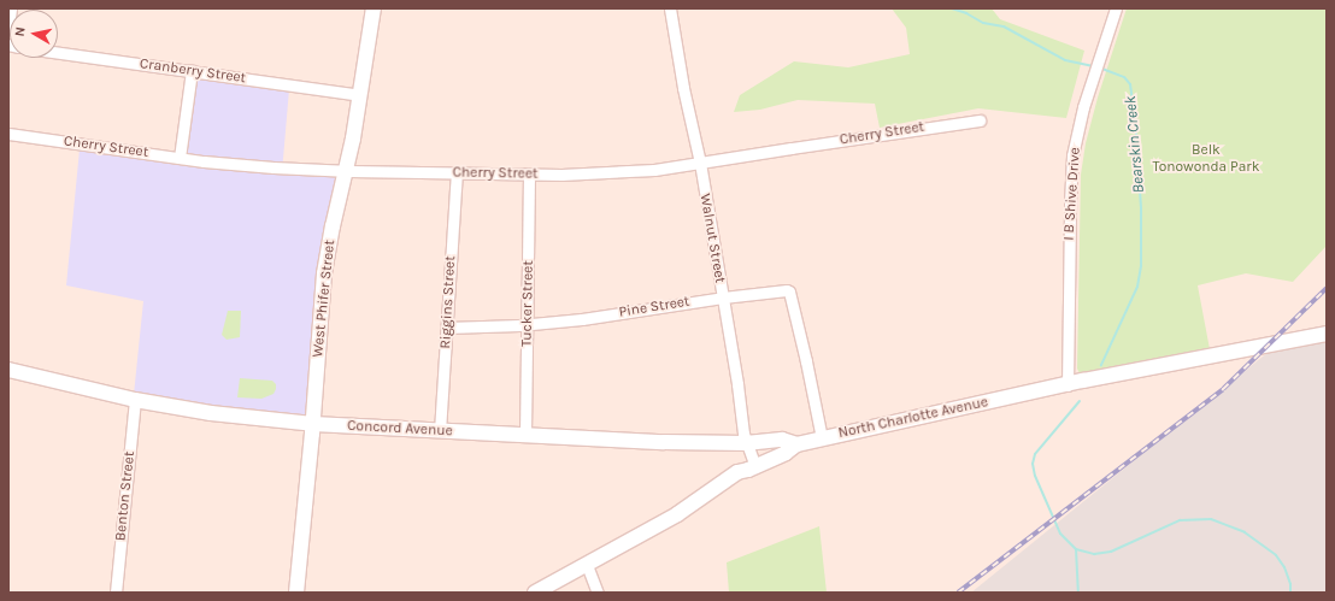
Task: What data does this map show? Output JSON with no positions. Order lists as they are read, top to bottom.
{
  "streets": {
    "street": [
      "Cranberry Street",
      "Cherry Street",
      "I B Shive Drive",
      "Walnut Street",
      "West Phifer Street",
      "Riggins Street",
      "Tucker Street",
      "Pine Street",
      "North Charlotte Avenue",
      "Concord Avenue",
      "Benton Street"
    ]
  },
  "crossings": [
    ["Cranberry Street", "West Phifer Street"],
    ["Cherry Street", "Walnut Street"],
    ["Cherry Street", "West Phifer Street"],
    ["Cherry Street", "Riggins Street"],
    ["Cherry Street", "Tucker Street"],
    ["I B Shive Drive", "North Charlotte Avenue"],
    ["Walnut Street", "Pine Street"],
    ["Walnut Street", "North Charlotte Avenue"],
    ["Walnut Street", "Concord Avenue"],
    ["West Phifer Street", "Concord Avenue"],
    ["Riggins Street", "Pine Street"],
    ["Riggins Street", "Concord Avenue"],
    ["Tucker Street", "Pine Street"],
    ["Tucker Street", "Concord Avenue"],
    ["Pine Street", "North Charlotte Avenue"],
    ["North Charlotte Avenue", "Concord Avenue"],
    ["Concord Avenue", "Benton Street"]
  ],
  "water": ["Bearskin Creek"],
  "parks": ["Belk Tonowonda Park"],
  "north": "left"
}
